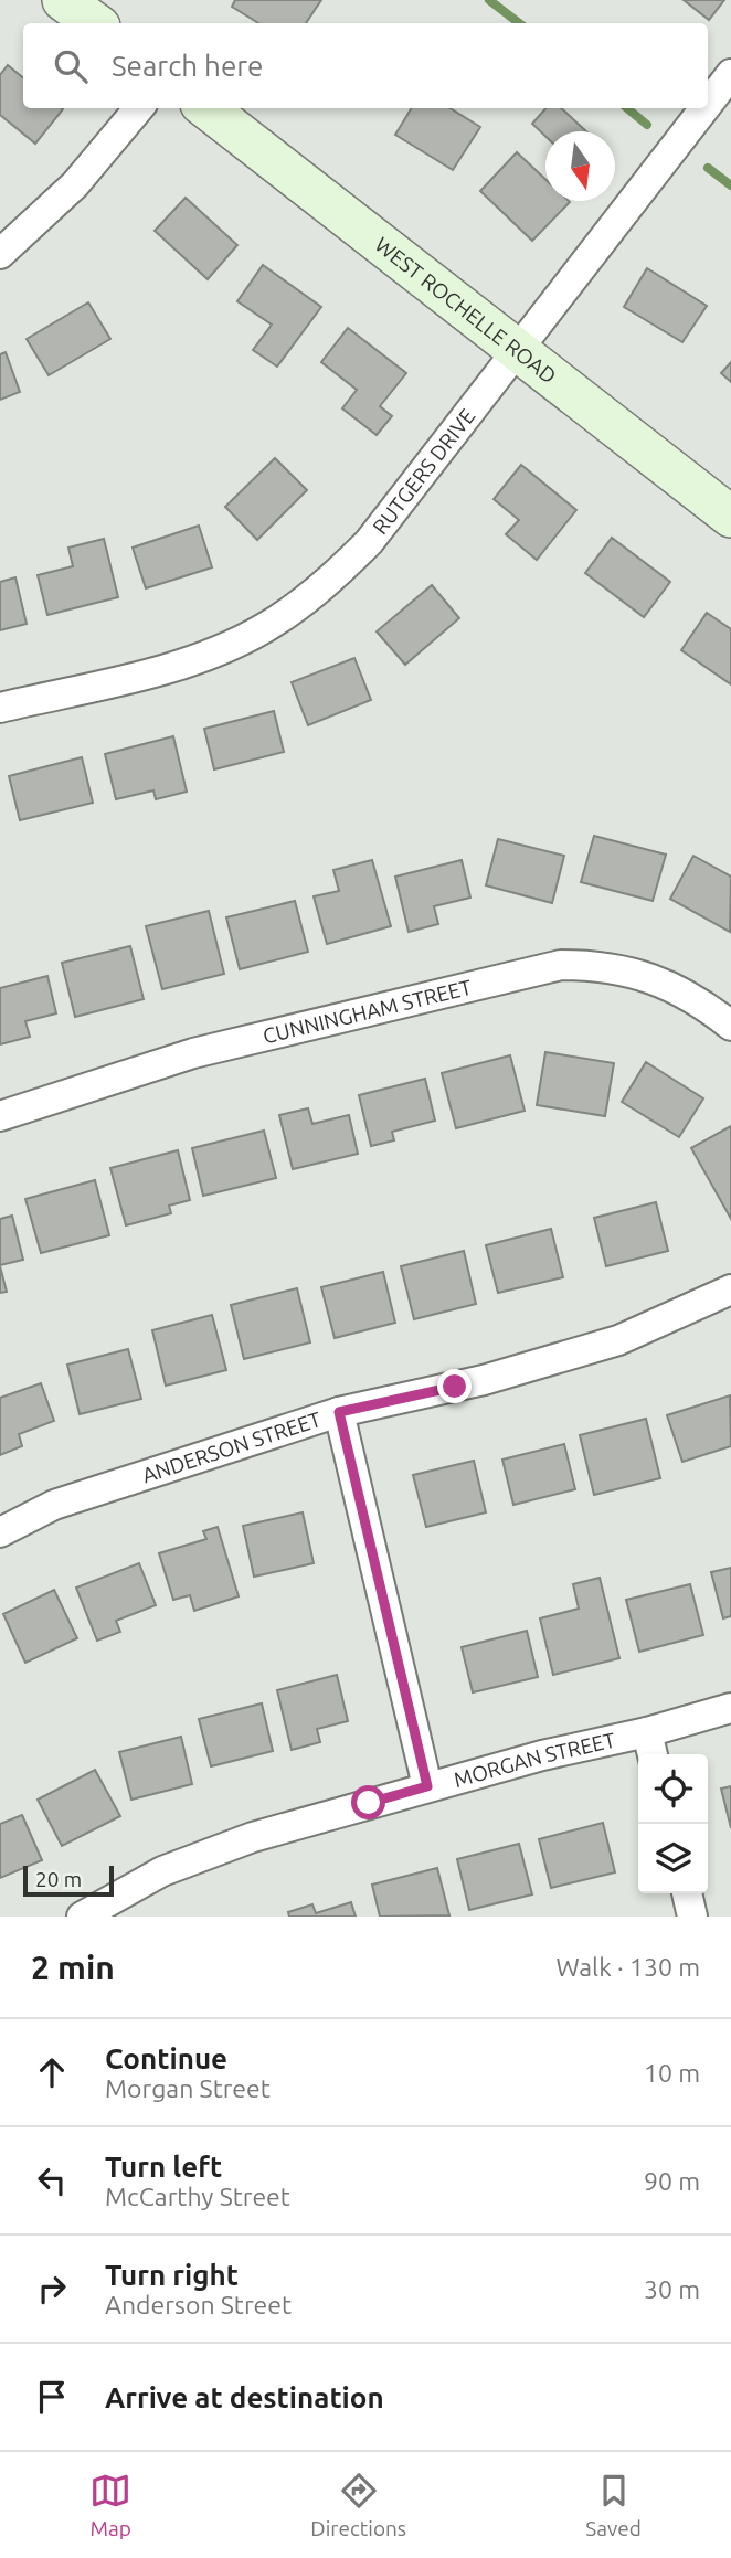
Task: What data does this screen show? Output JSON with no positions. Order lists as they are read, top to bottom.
{
  "streets": {
    "street": [
      "WEST ROCHELLE ROAD",
      "RUTGERS DRIVE",
      "CUNNINGHAM STREET",
      "ANDERSON STREET",
      "MORGAN STREET"
    ]
  },
  "crossings": [
    ["WEST ROCHELLE ROAD", "RUTGERS DRIVE"]
  ],
  "scale_bar": "20 m",
  "north": "bottom",
  "page": {
    "search": "Search here",
    "scale": "20 m",
    "heading": ["2 min", "Walk · 130 m"],
    "list": [
      ["Continue", "Morgan Street", "10 m"],
      ["Turn left", "McCarthy Street", "90 m"],
      ["Turn right", "Anderson Street", "30 m"],
      "Arrive at destination"
    ],
    "nav": ["Map", "Directions", "Saved"]
  }
}
